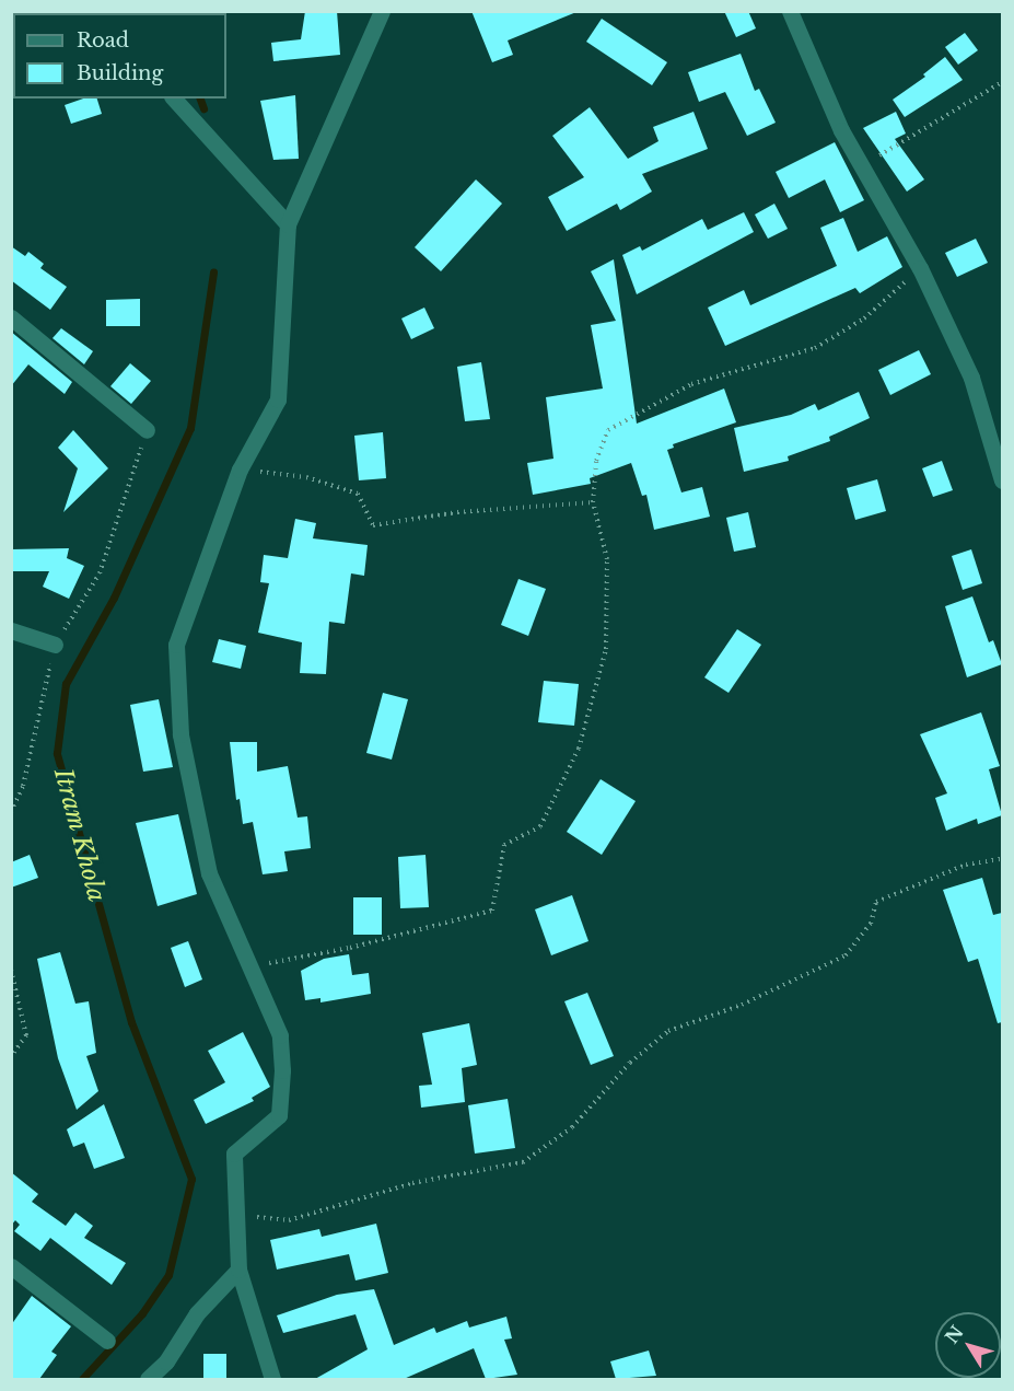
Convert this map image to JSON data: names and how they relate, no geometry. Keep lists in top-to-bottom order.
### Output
{
  "water": ["Itram Khola"],
  "legend": ["Road", "Building"],
  "north": "top left"
}
